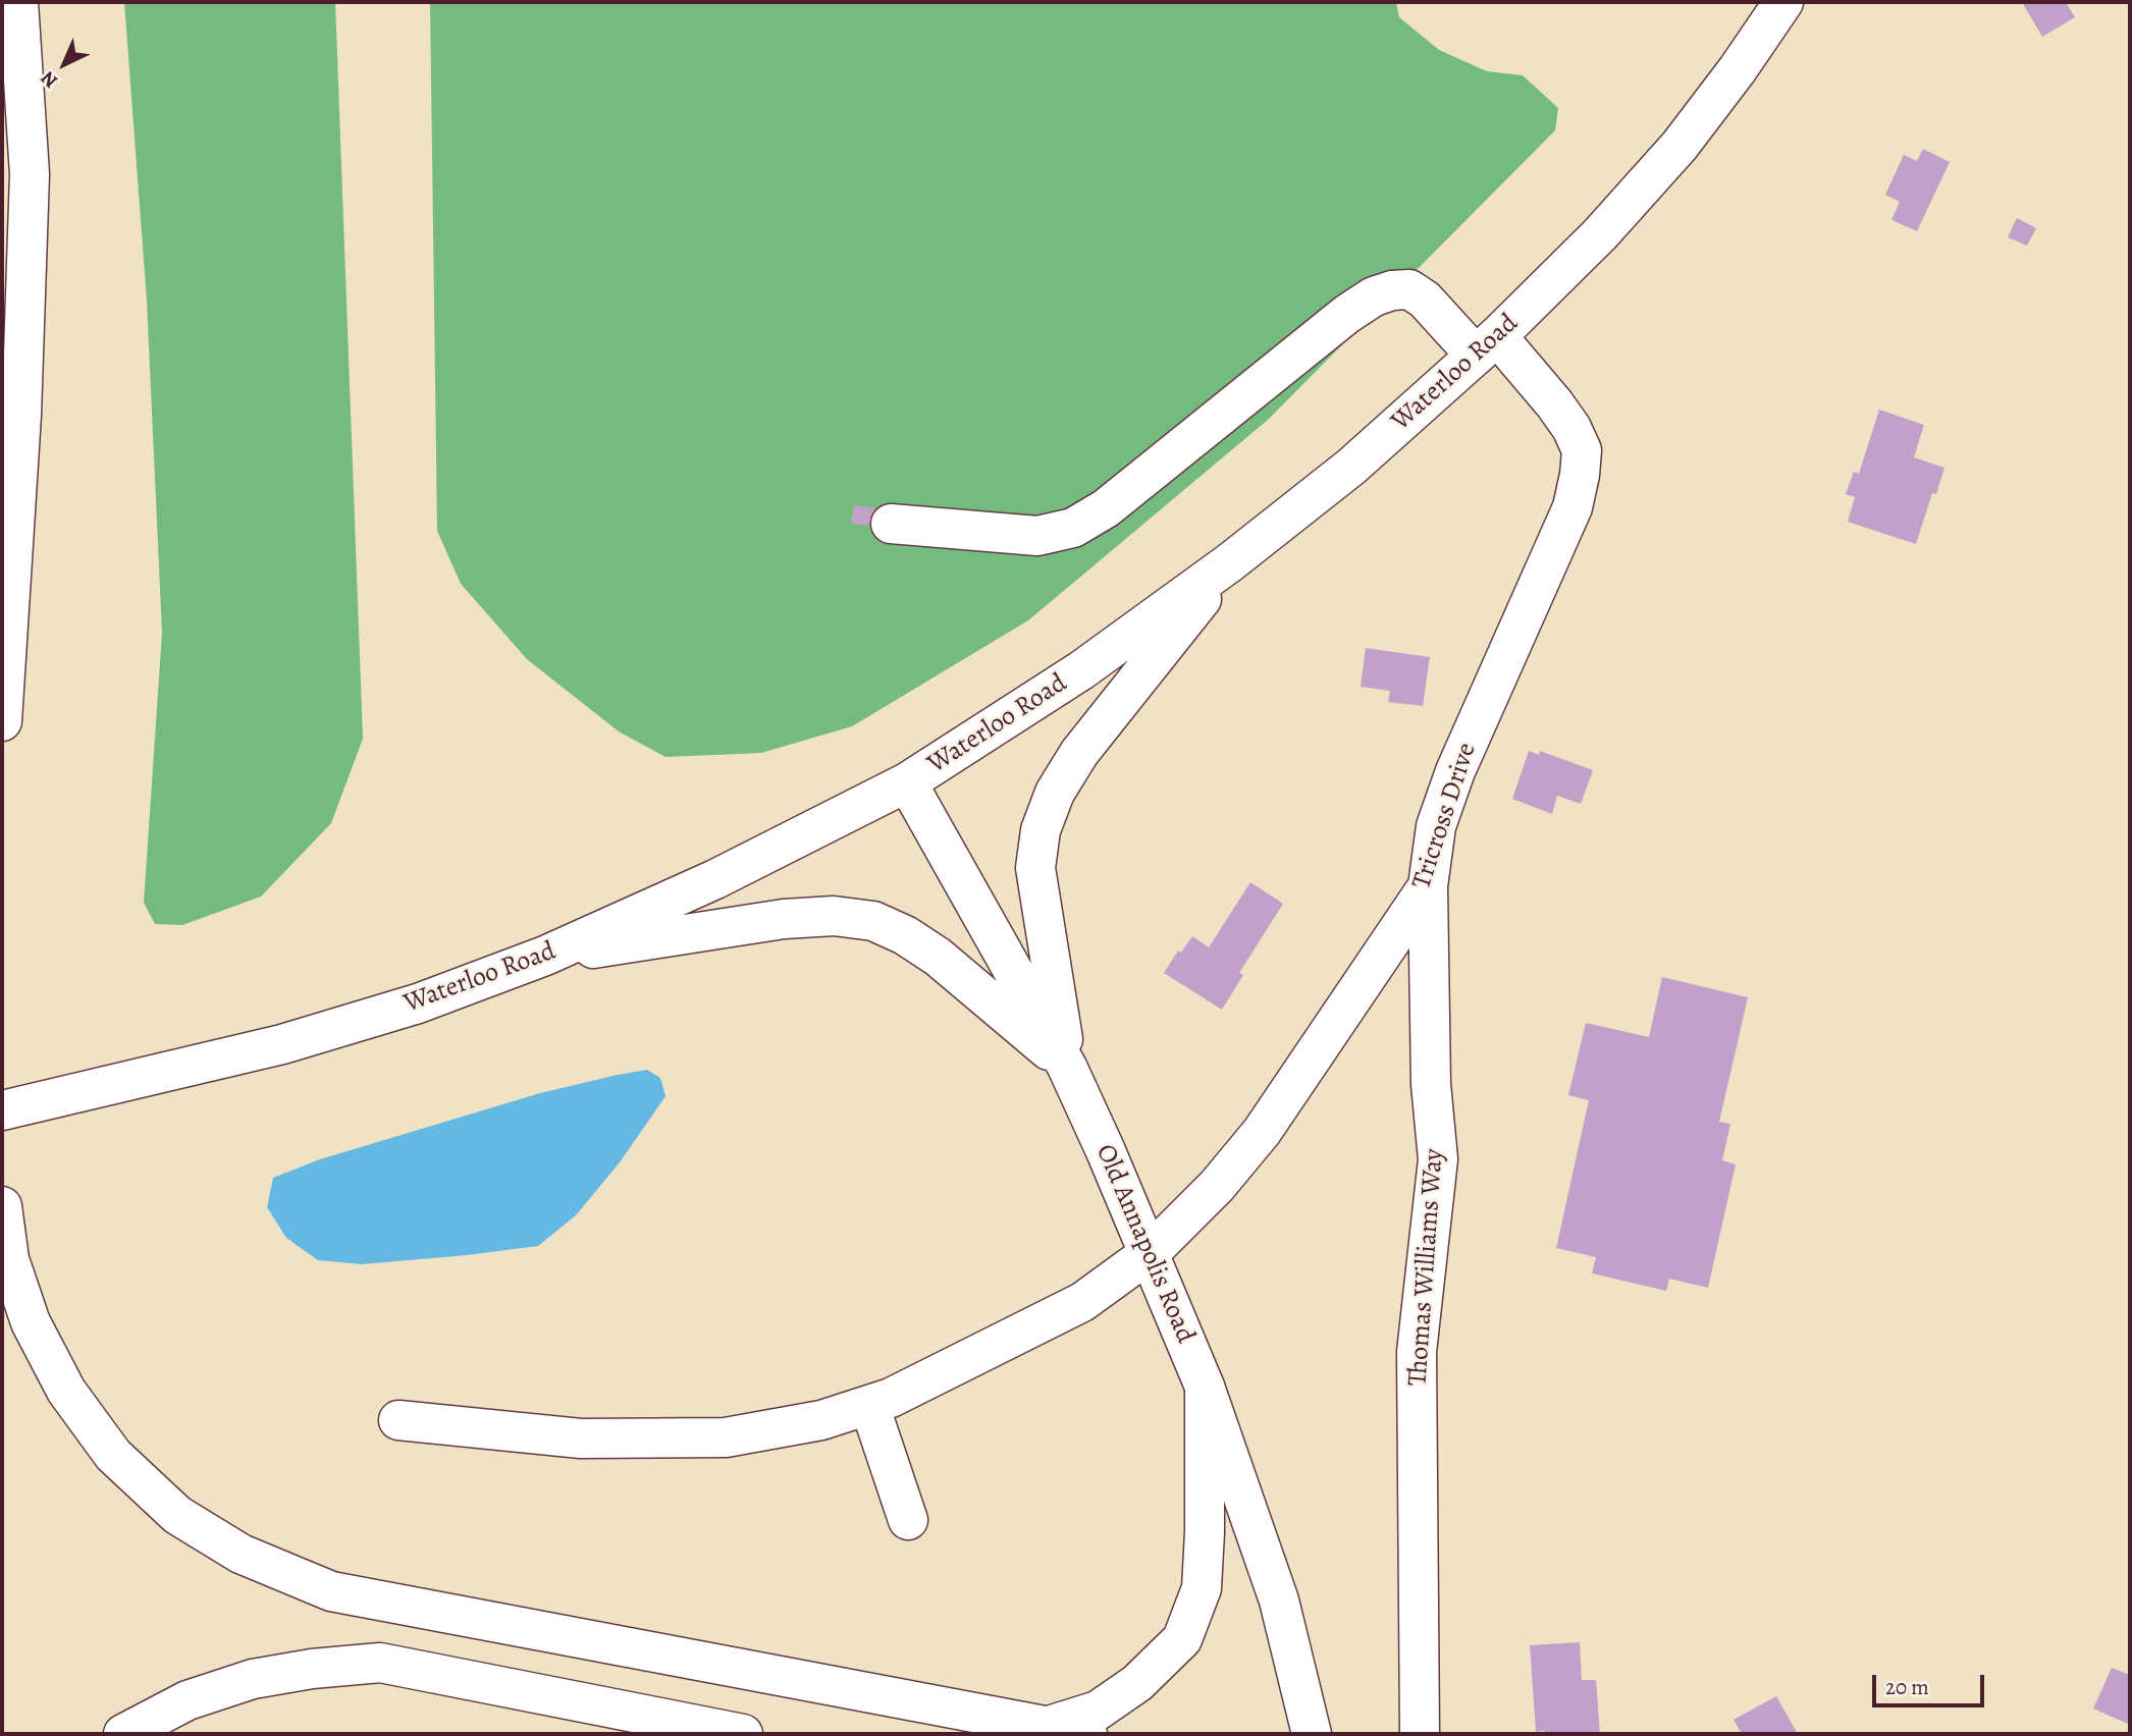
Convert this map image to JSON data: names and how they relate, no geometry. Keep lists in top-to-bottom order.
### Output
{
  "streets": {
    "main road": [
      "Waterloo Road",
      "Tricross Drive",
      "Old Annapolis Road",
      "Thomas Williams Way"
    ]
  },
  "crossings": [
    ["Waterloo Road", "Tricross Drive"],
    ["Waterloo Road", "Old Annapolis Road"],
    ["Tricross Drive", "Old Annapolis Road"],
    ["Tricross Drive", "Thomas Williams Way"]
  ],
  "scale_bar": "20 m",
  "north": "bottom left"
}
